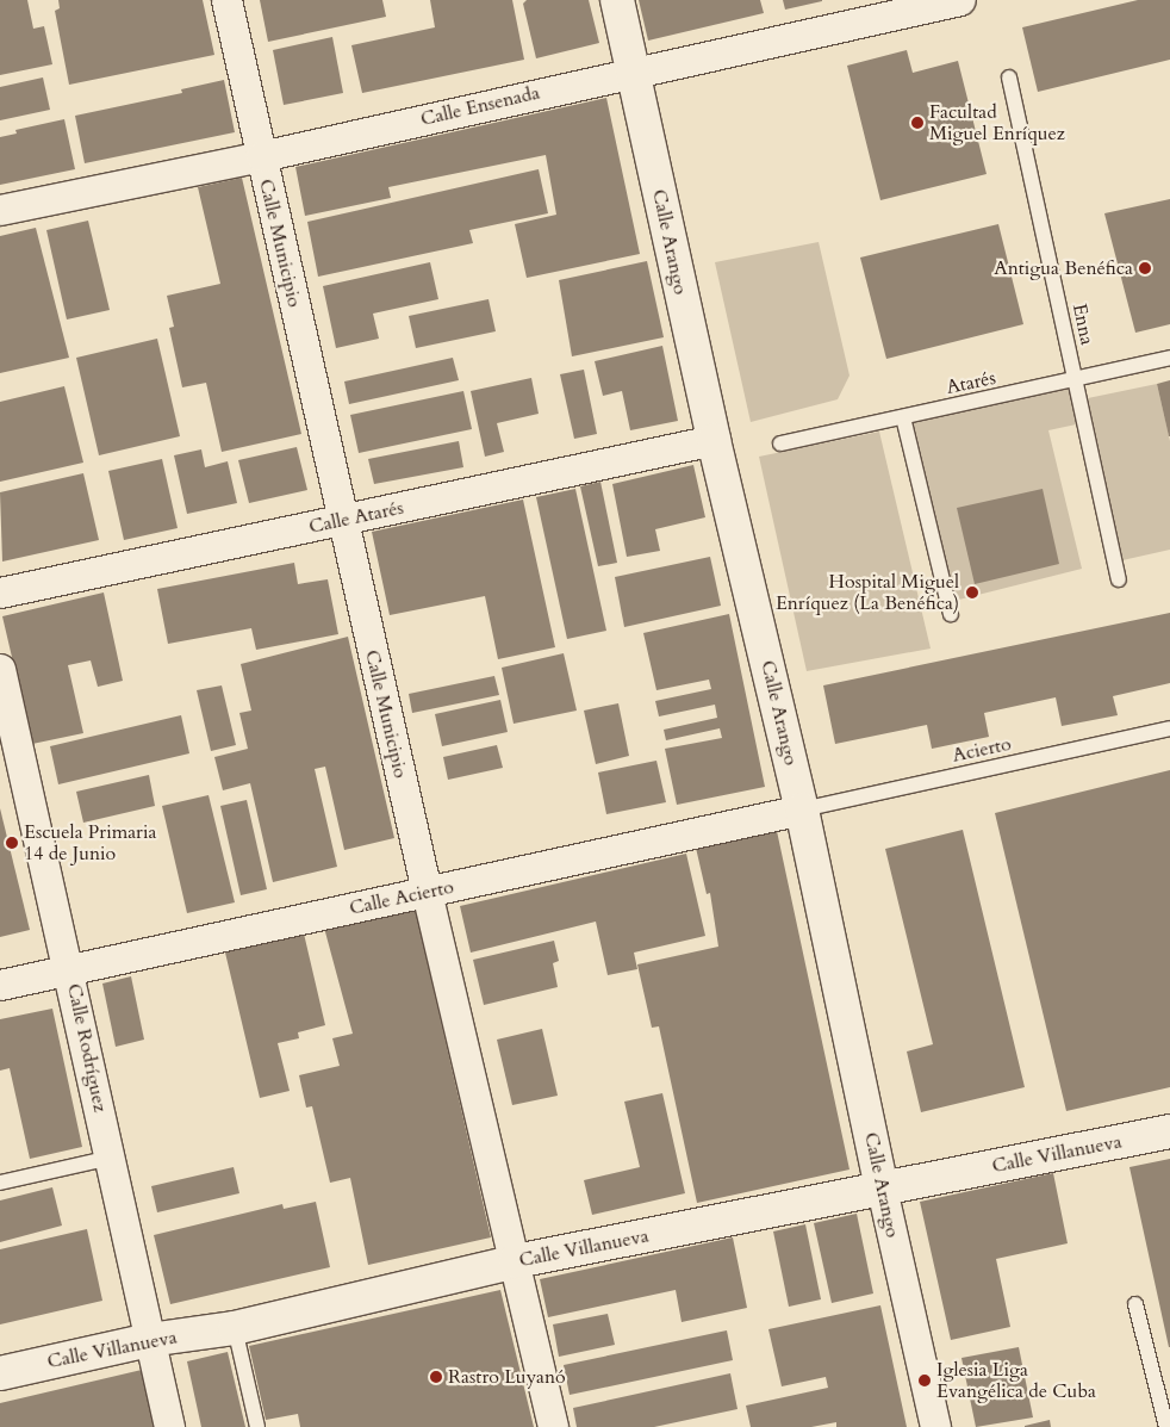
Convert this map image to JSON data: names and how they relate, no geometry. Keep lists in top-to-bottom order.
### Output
{
  "streets": {
    "street": [
      "Calle Ensenada",
      "Calle Arango",
      "Calle Municipio",
      "Calle Atarés",
      "Calle Acierto",
      "Calle Rodríguez",
      "Calle Villanueva"
    ],
    "lane": ["Enna", "Atarés", "Acierto"]
  },
  "crossings": [
    ["Calle Ensenada", "Calle Arango"],
    ["Calle Ensenada", "Calle Municipio"],
    ["Calle Arango", "Calle Atarés"],
    ["Calle Arango", "Acierto"],
    ["Calle Arango", "Calle Acierto"],
    ["Calle Arango", "Calle Villanueva"],
    ["Calle Municipio", "Calle Atarés"],
    ["Calle Municipio", "Calle Acierto"],
    ["Calle Municipio", "Calle Villanueva"],
    ["Enna", "Atarés"],
    ["Acierto", "Calle Acierto"],
    ["Calle Acierto", "Calle Rodríguez"],
    ["Calle Rodríguez", "Calle Villanueva"]
  ],
  "places": [
    "Facultad Miguel Enríquez",
    "Antigua Benéfica",
    "Hospital Miguel Enríquez (La Benéfica)",
    "Escuela Primaria 14 de Junio",
    "Rastro Luyanó",
    "Iglesia Liga Evangélica de Cuba"
  ]
}
